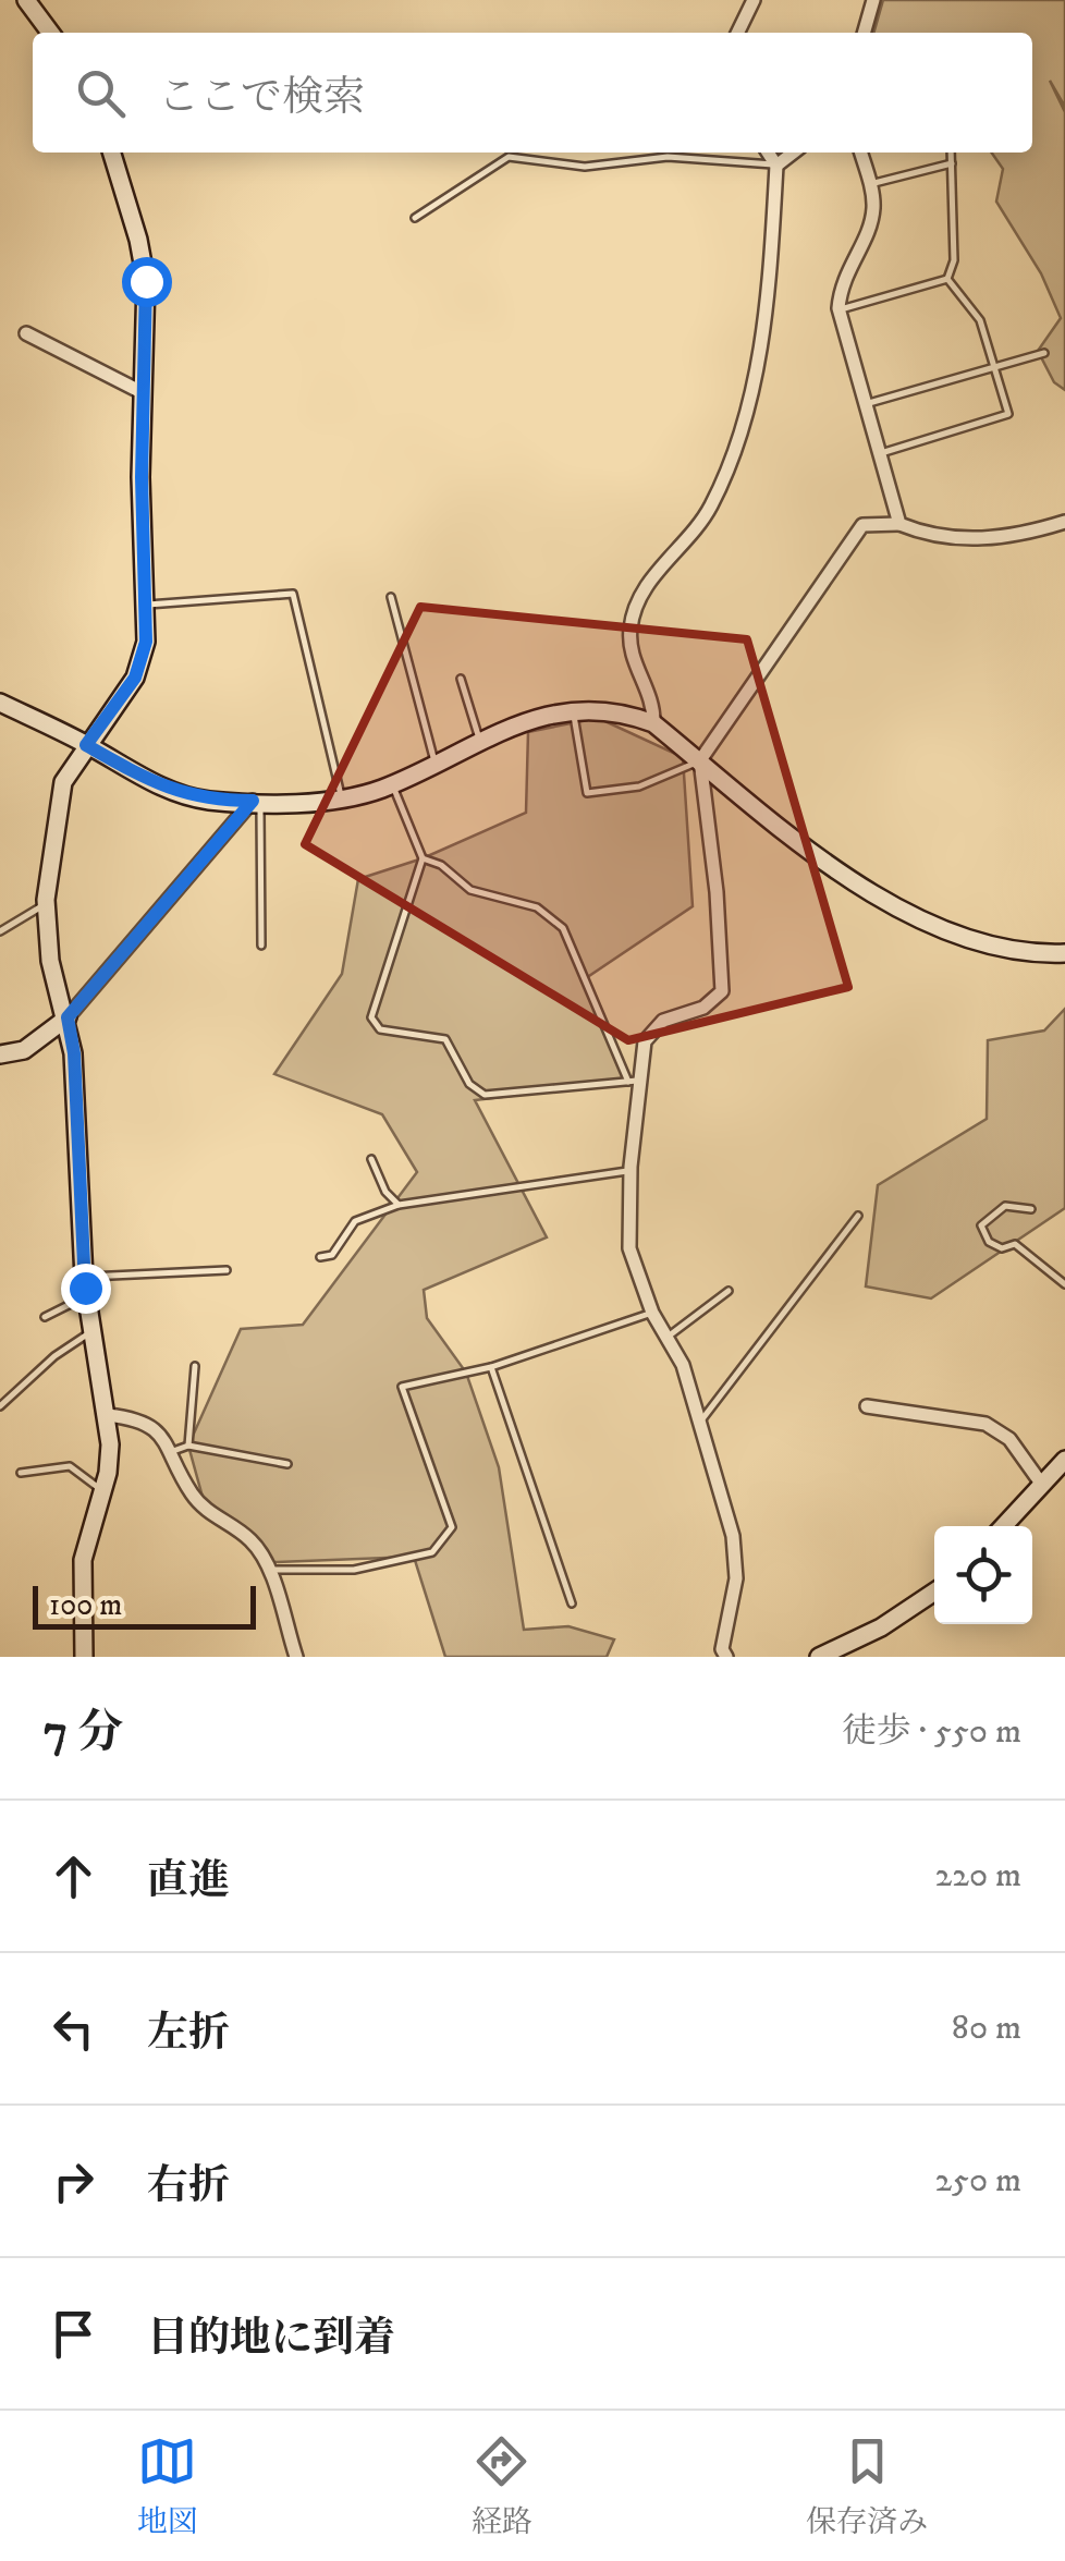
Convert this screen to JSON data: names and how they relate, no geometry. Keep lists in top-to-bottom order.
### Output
{
  "scale_bar": "100 m",
  "page": {
    "search": "ここで検索",
    "scale": "100 m",
    "heading": ["7 分", "徒歩 · 550 m"],
    "list": [
      ["直進", "220 m"],
      ["左折", "80 m"],
      ["右折", "250 m"],
      "目的地に到着"
    ],
    "nav": ["地図", "経路", "保存済み"]
  }
}
